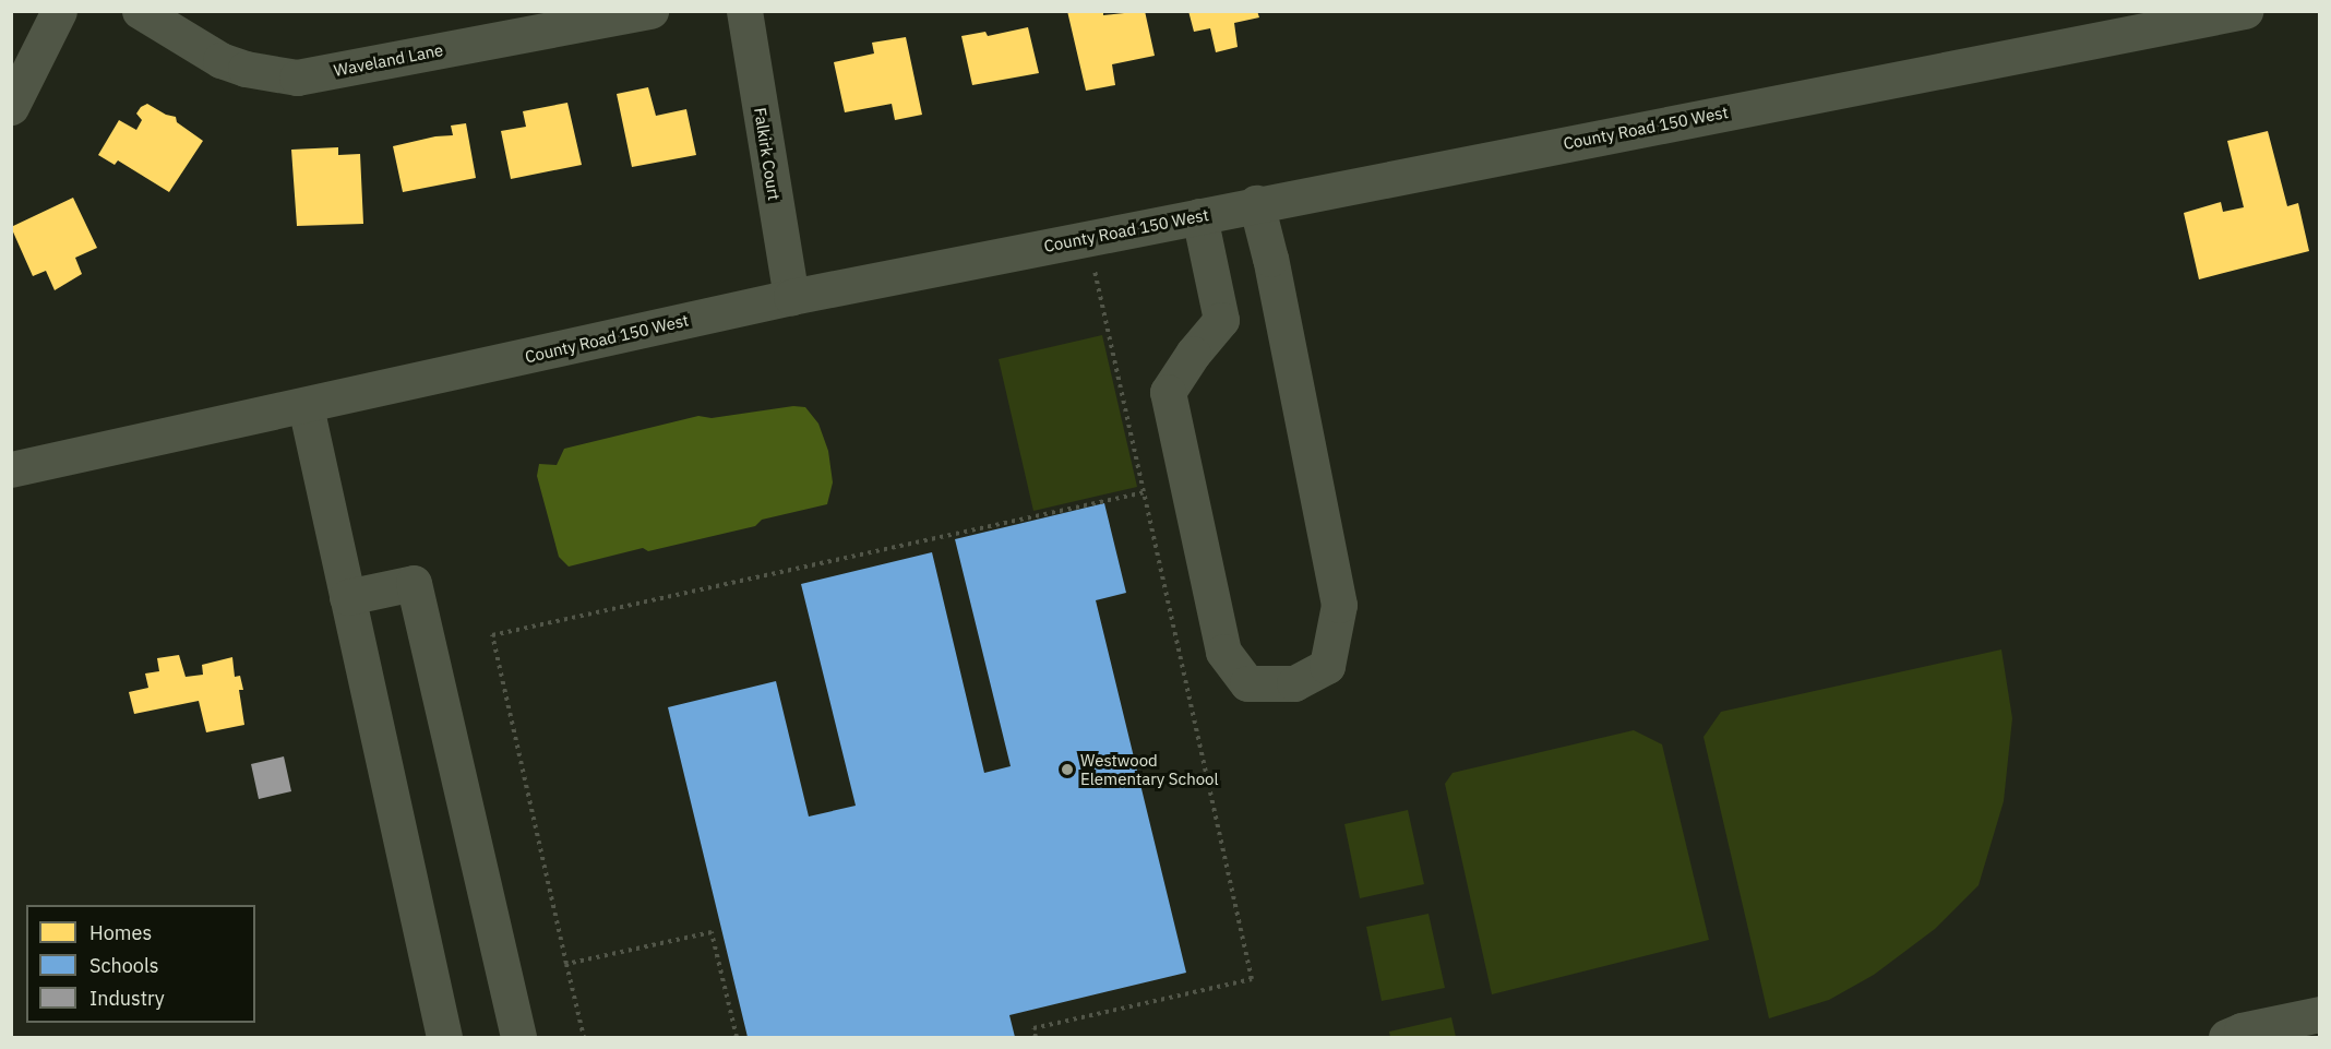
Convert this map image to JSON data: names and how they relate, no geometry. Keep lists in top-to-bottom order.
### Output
{
  "streets": {
    "street": ["Waveland Lane", "County Road 150 West", "Falkirk Court"]
  },
  "crossings": [
    ["County Road 150 West", "Falkirk Court"]
  ],
  "places": ["Westwood Elementary School"],
  "legend": ["Homes", "Schools", "Industry"]
}
